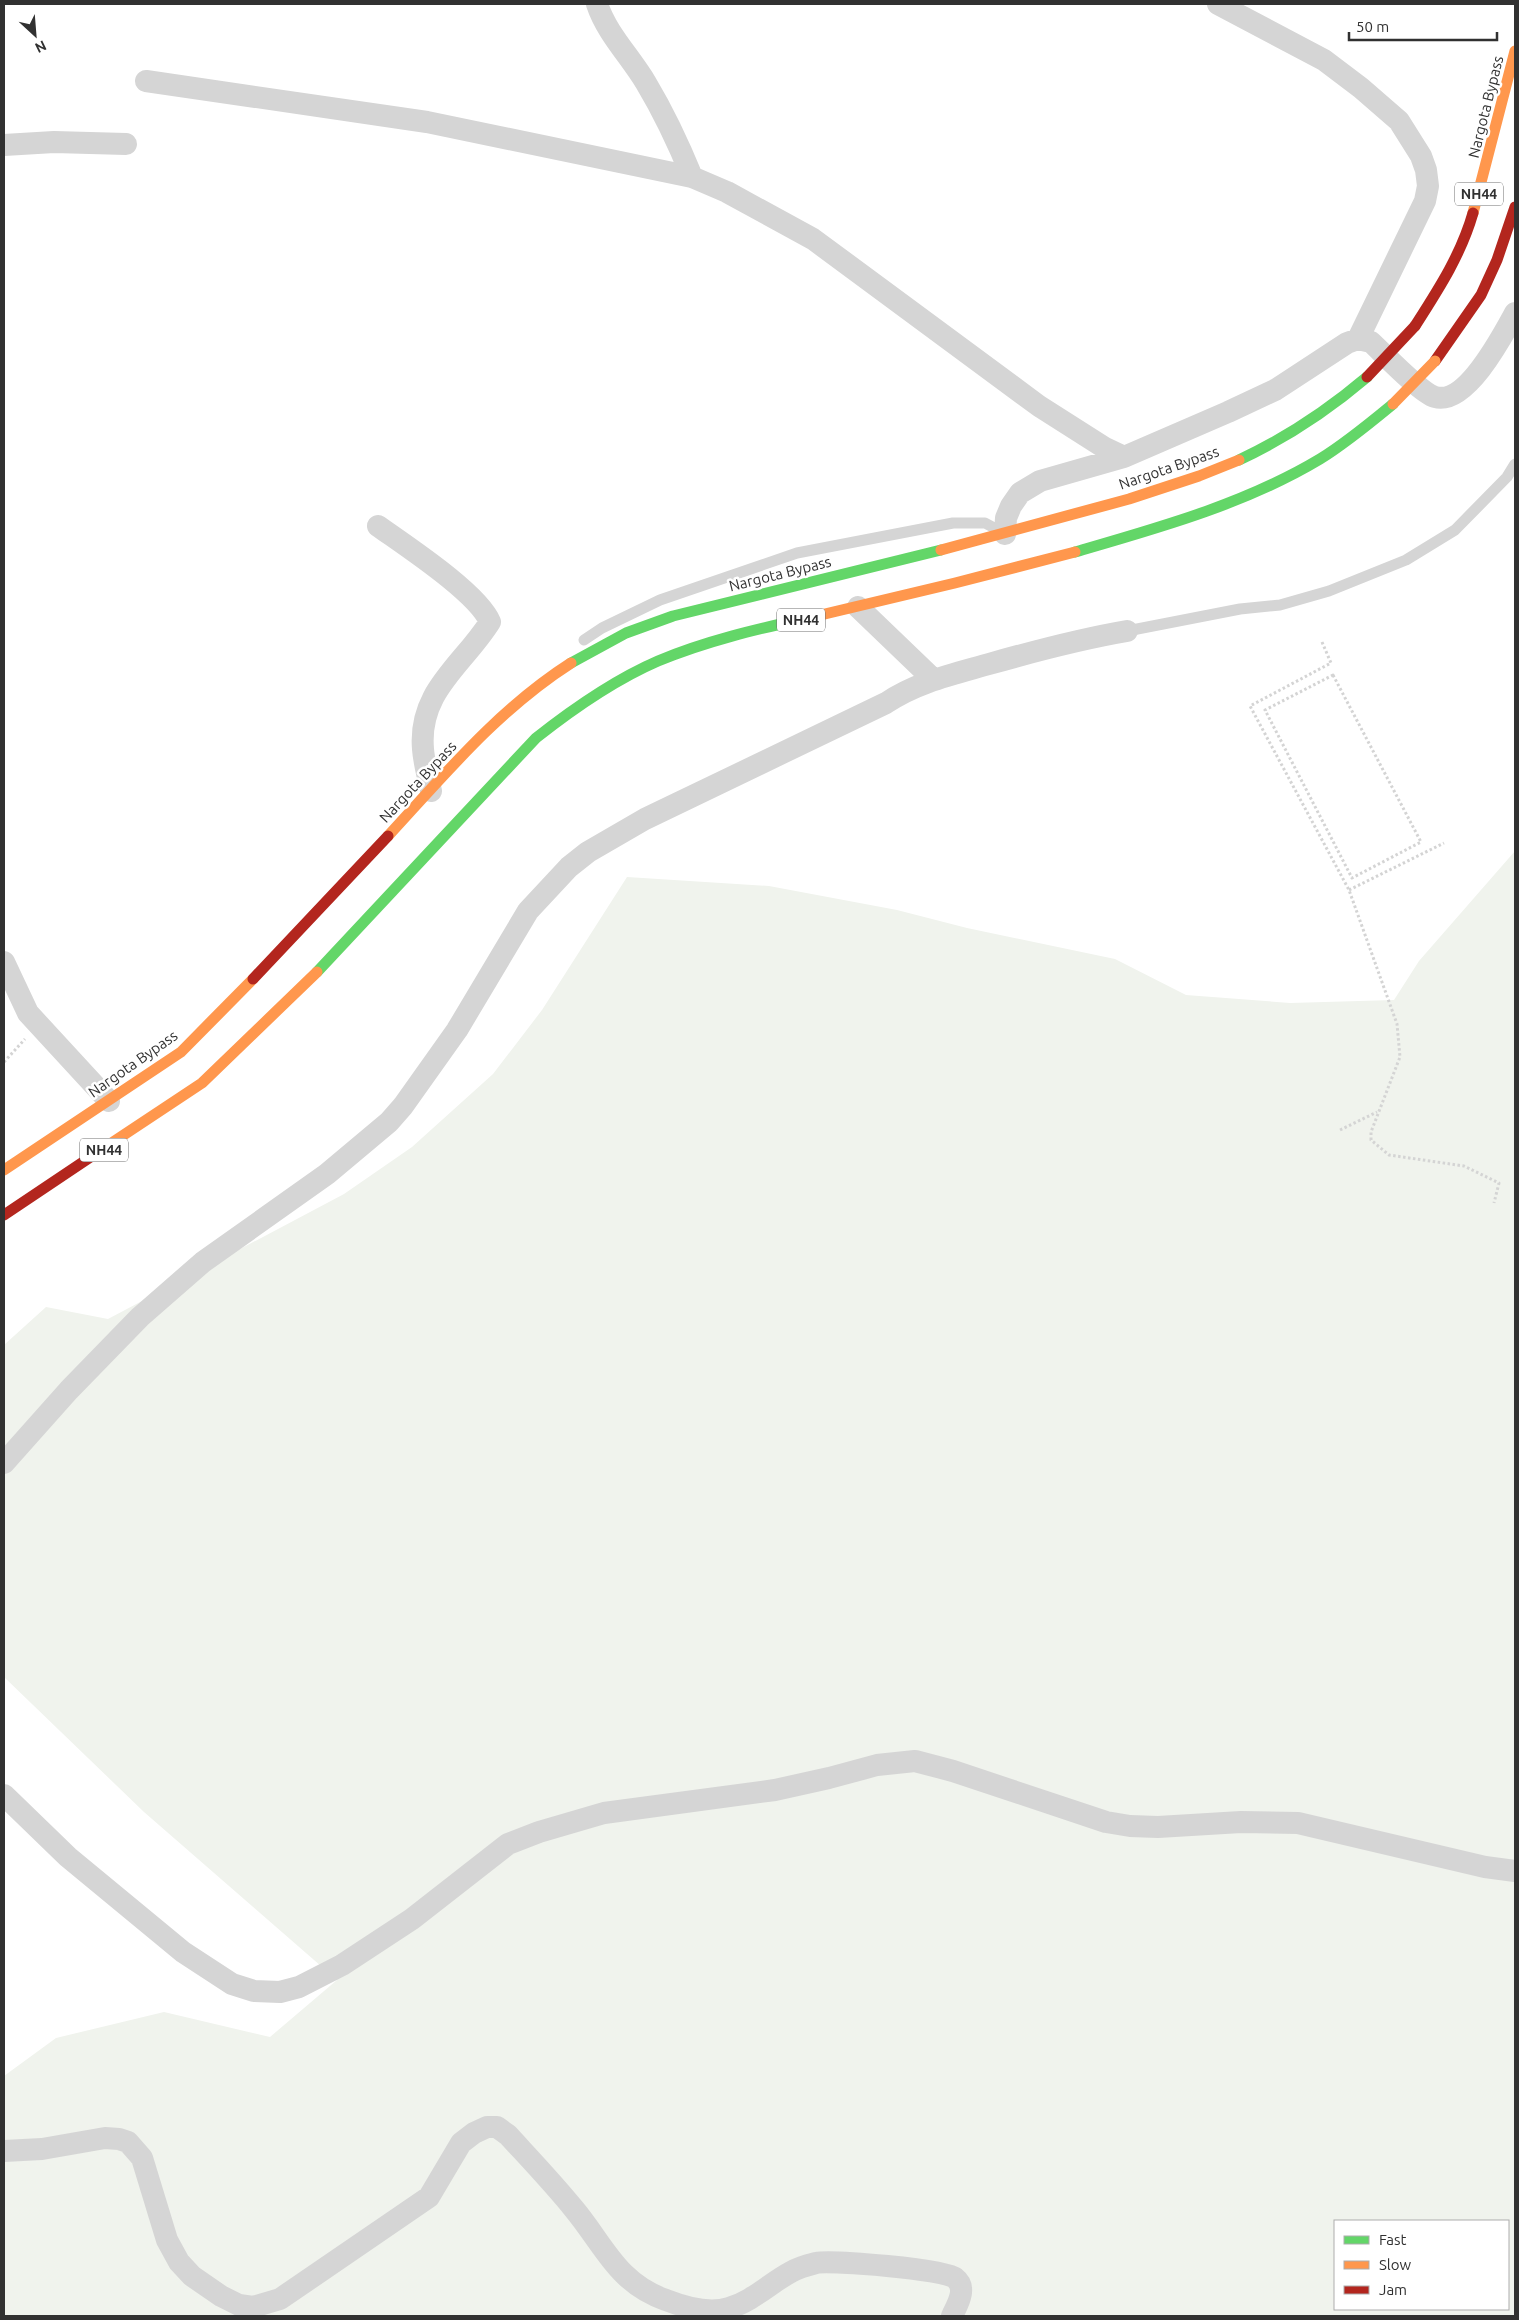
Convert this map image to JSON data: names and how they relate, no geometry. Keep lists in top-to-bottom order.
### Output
{
  "streets": {
    "highway": ["Nargota Bypass", "NH44"]
  },
  "legend": ["Fast", "Slow", "Jam"],
  "scale_bar": "50 m",
  "north": "bottom right"
}
